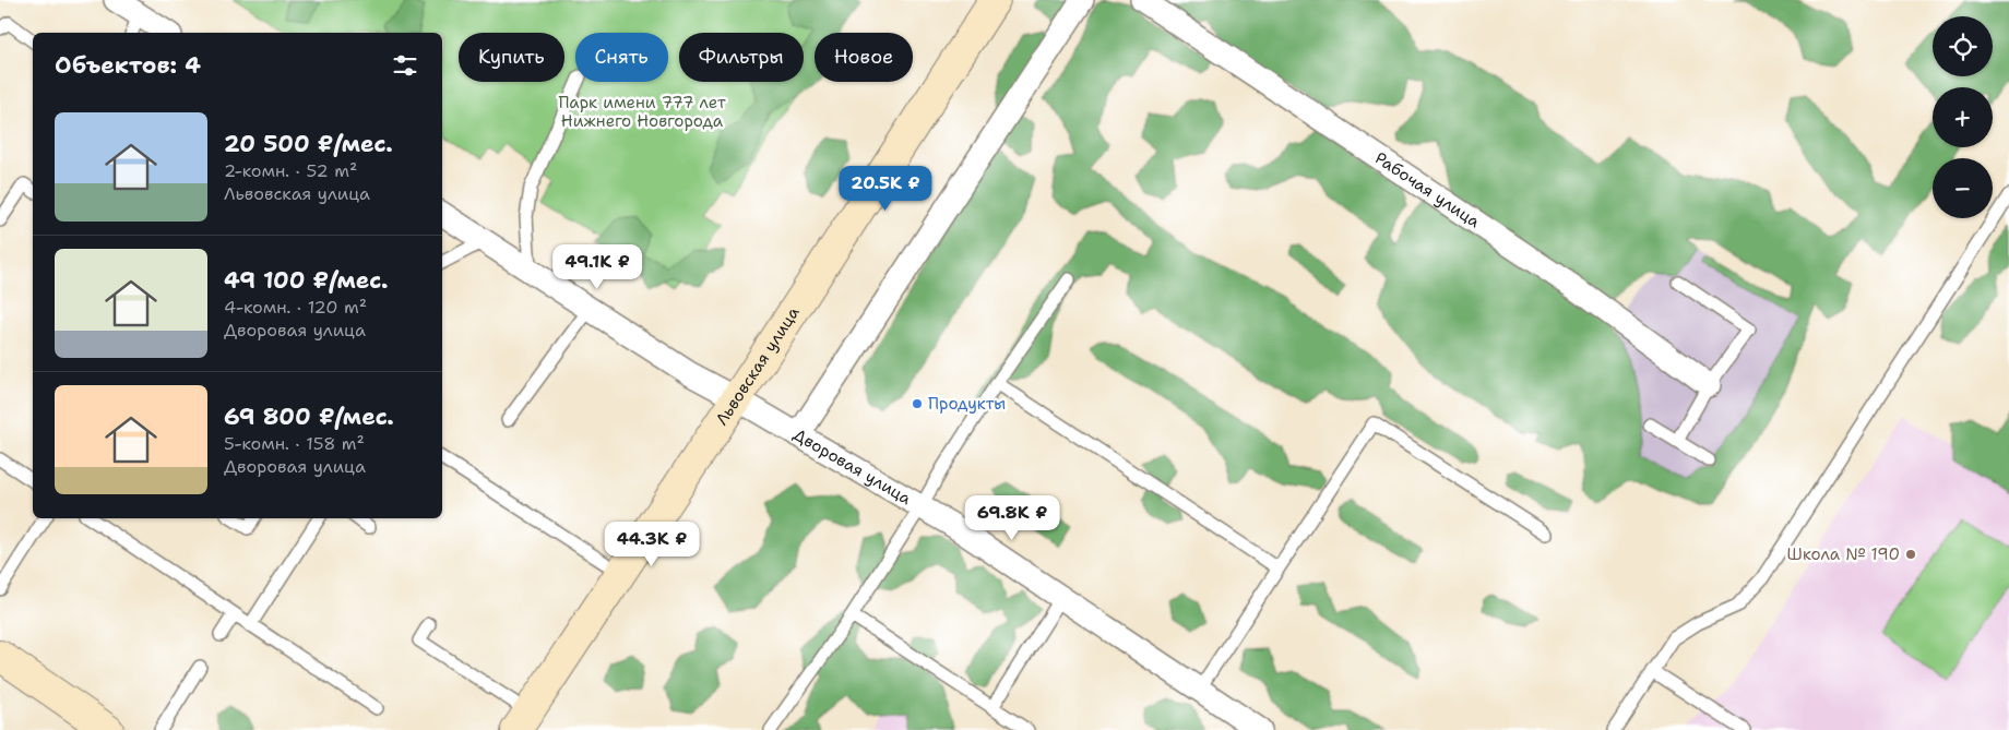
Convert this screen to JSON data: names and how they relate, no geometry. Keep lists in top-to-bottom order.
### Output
{
  "streets": {
    "main road": ["Львовская улица"],
    "street": ["Рабочая улица", "Дворовая улица"]
  },
  "crossings": [
    ["Львовская улица", "Дворовая улица"]
  ],
  "parks": ["Парк имени 777 лет Нижнего Новгорода"],
  "places": ["Продукты", "Школа № 190"],
  "page": {
    "map_buttons": ["+", "−"],
    "chip": [
      "Купить",
      "Снять",
      "Фильтры",
      "Новое"
    ],
    "heading": "Объектов: 4",
    "list": [
      {
        "name": "20 500 ₽/мес.",
        "note": "2-комн. · 52 m² · Львовская улица"
      },
      {
        "name": "49 100 ₽/мес.",
        "note": "4-комн. · 120 m² · Дворовая улица"
      },
      {
        "name": "69 800 ₽/мес.",
        "note": "5-комн. · 158 m² · Дворовая улица"
      }
    ],
    "price": [
      "20.5K ₽",
      "49.1K ₽",
      "69.8K ₽",
      "44.3K ₽"
    ]
  }
}
